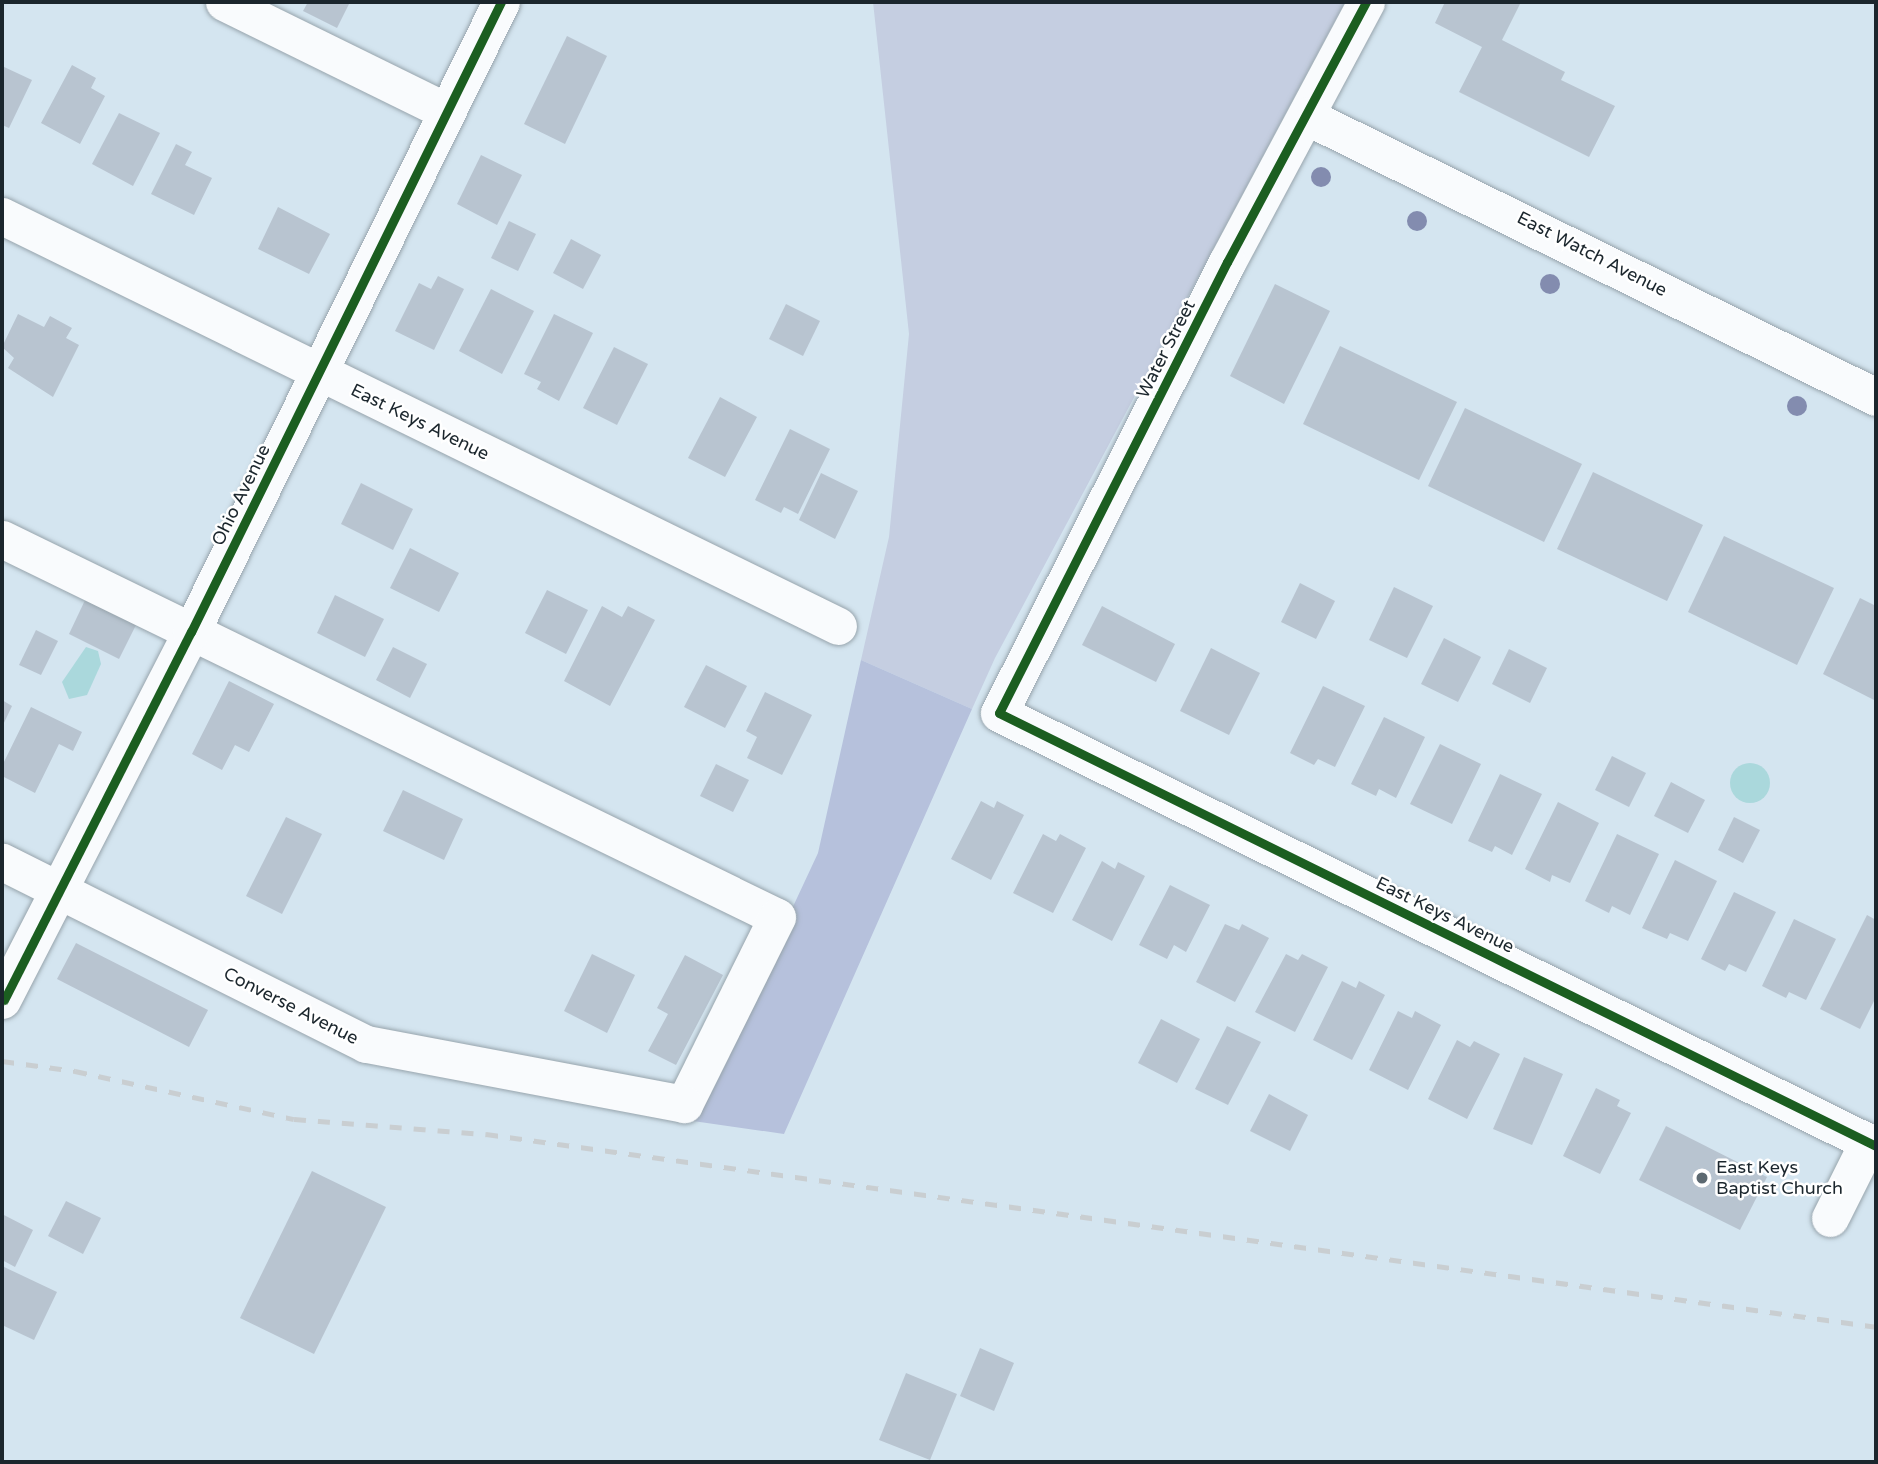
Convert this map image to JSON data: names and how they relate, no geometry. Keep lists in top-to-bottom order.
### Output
{
  "streets": {
    "street": [
      "East Watch Avenue",
      "Water Street",
      "East Keys Avenue",
      "Ohio Avenue",
      "Converse Avenue"
    ]
  },
  "crossings": [
    ["East Watch Avenue", "Water Street"],
    ["Water Street", "East Keys Avenue"],
    ["East Keys Avenue", "Ohio Avenue"],
    ["Ohio Avenue", "Converse Avenue"]
  ],
  "places": ["East Keys Baptist Church"]
}
